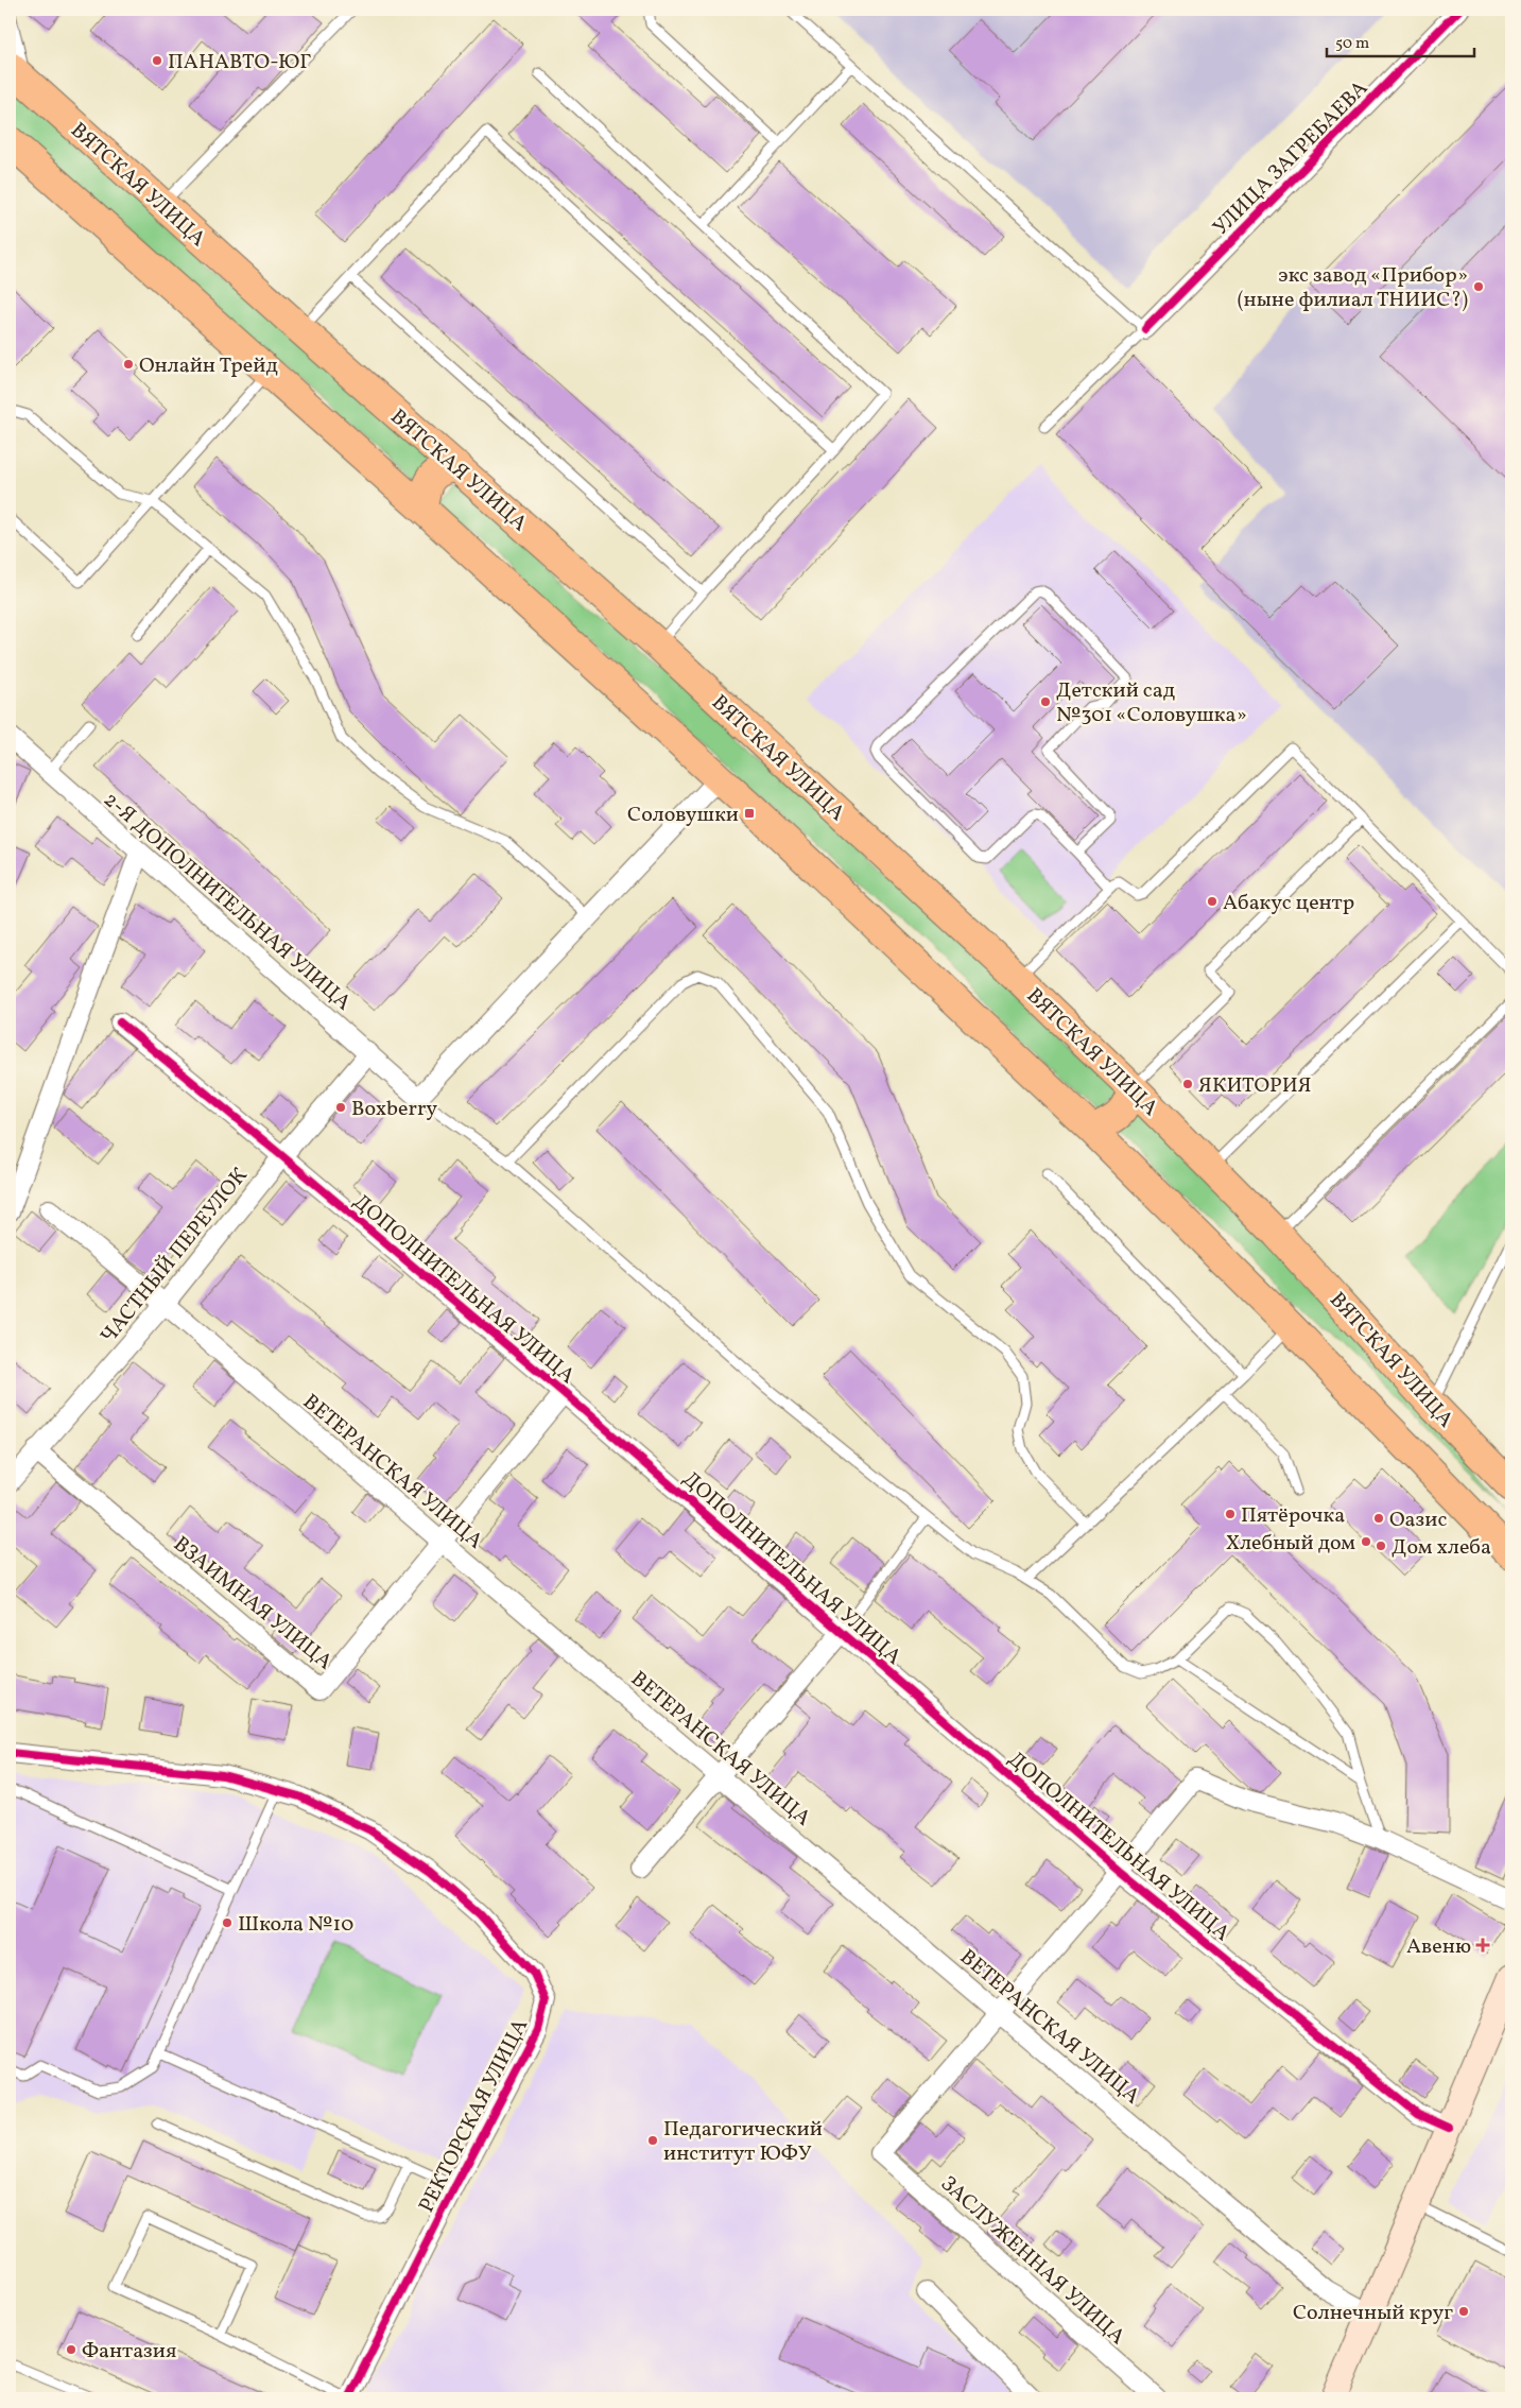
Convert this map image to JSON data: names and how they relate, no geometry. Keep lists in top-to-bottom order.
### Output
{
  "streets": {
    "main road": ["ВЯТСКАЯ УЛИЦА"],
    "street": [
      "УЛИЦА ЗАГРЕБАЕВА",
      "2-Я ДОПОЛНИТЕЛЬНАЯ УЛИЦА",
      "ЧАСТНЫЙ ПЕРЕУЛОК",
      "ДОПОЛНИТЕЛЬНАЯ УЛИЦА",
      "ВЕТЕРАНСКАЯ УЛИЦА",
      "ВЗАИМНАЯ УЛИЦА",
      "РЕКТОРСКАЯ УЛИЦА",
      "ЗАСЛУЖЕННАЯ УЛИЦА"
    ]
  },
  "crossings": [
    ["2-Я ДОПОЛНИТЕЛЬНАЯ УЛИЦА", "ЧАСТНЫЙ ПЕРЕУЛОК"],
    ["ЧАСТНЫЙ ПЕРЕУЛОК", "ДОПОЛНИТЕЛЬНАЯ УЛИЦА"],
    ["ЧАСТНЫЙ ПЕРЕУЛОК", "ВЕТЕРАНСКАЯ УЛИЦА"],
    ["ЧАСТНЫЙ ПЕРЕУЛОК", "ВЗАИМНАЯ УЛИЦА"],
    ["ДОПОЛНИТЕЛЬНАЯ УЛИЦА", "ВЗАИМНАЯ УЛИЦА"],
    ["ВЕТЕРАНСКАЯ УЛИЦА", "ВЗАИМНАЯ УЛИЦА"],
    ["ВЕТЕРАНСКАЯ УЛИЦА", "ЗАСЛУЖЕННАЯ УЛИЦА"]
  ],
  "places": {
    "other": [
      "ПАНАВТО-ЮГ",
      "экс завод «Прибор» (ныне филиал ТНИИС?)",
      "Онлайн Трейд",
      "Детский сад №301 «Соловушка»",
      "Абакус центр",
      "ЯКИТОРИЯ",
      "Boxberry",
      "Пятёрочка",
      "Оазис",
      "Хлебный дом",
      "Дом хлеба",
      "Школа №10",
      "Педагогический институт ЮФУ",
      "Солнечный круг",
      "Фантазия"
    ],
    "transit": ["Соловушки"],
    "health": ["Авеню"]
  },
  "scale_bar": "50 m"
}
